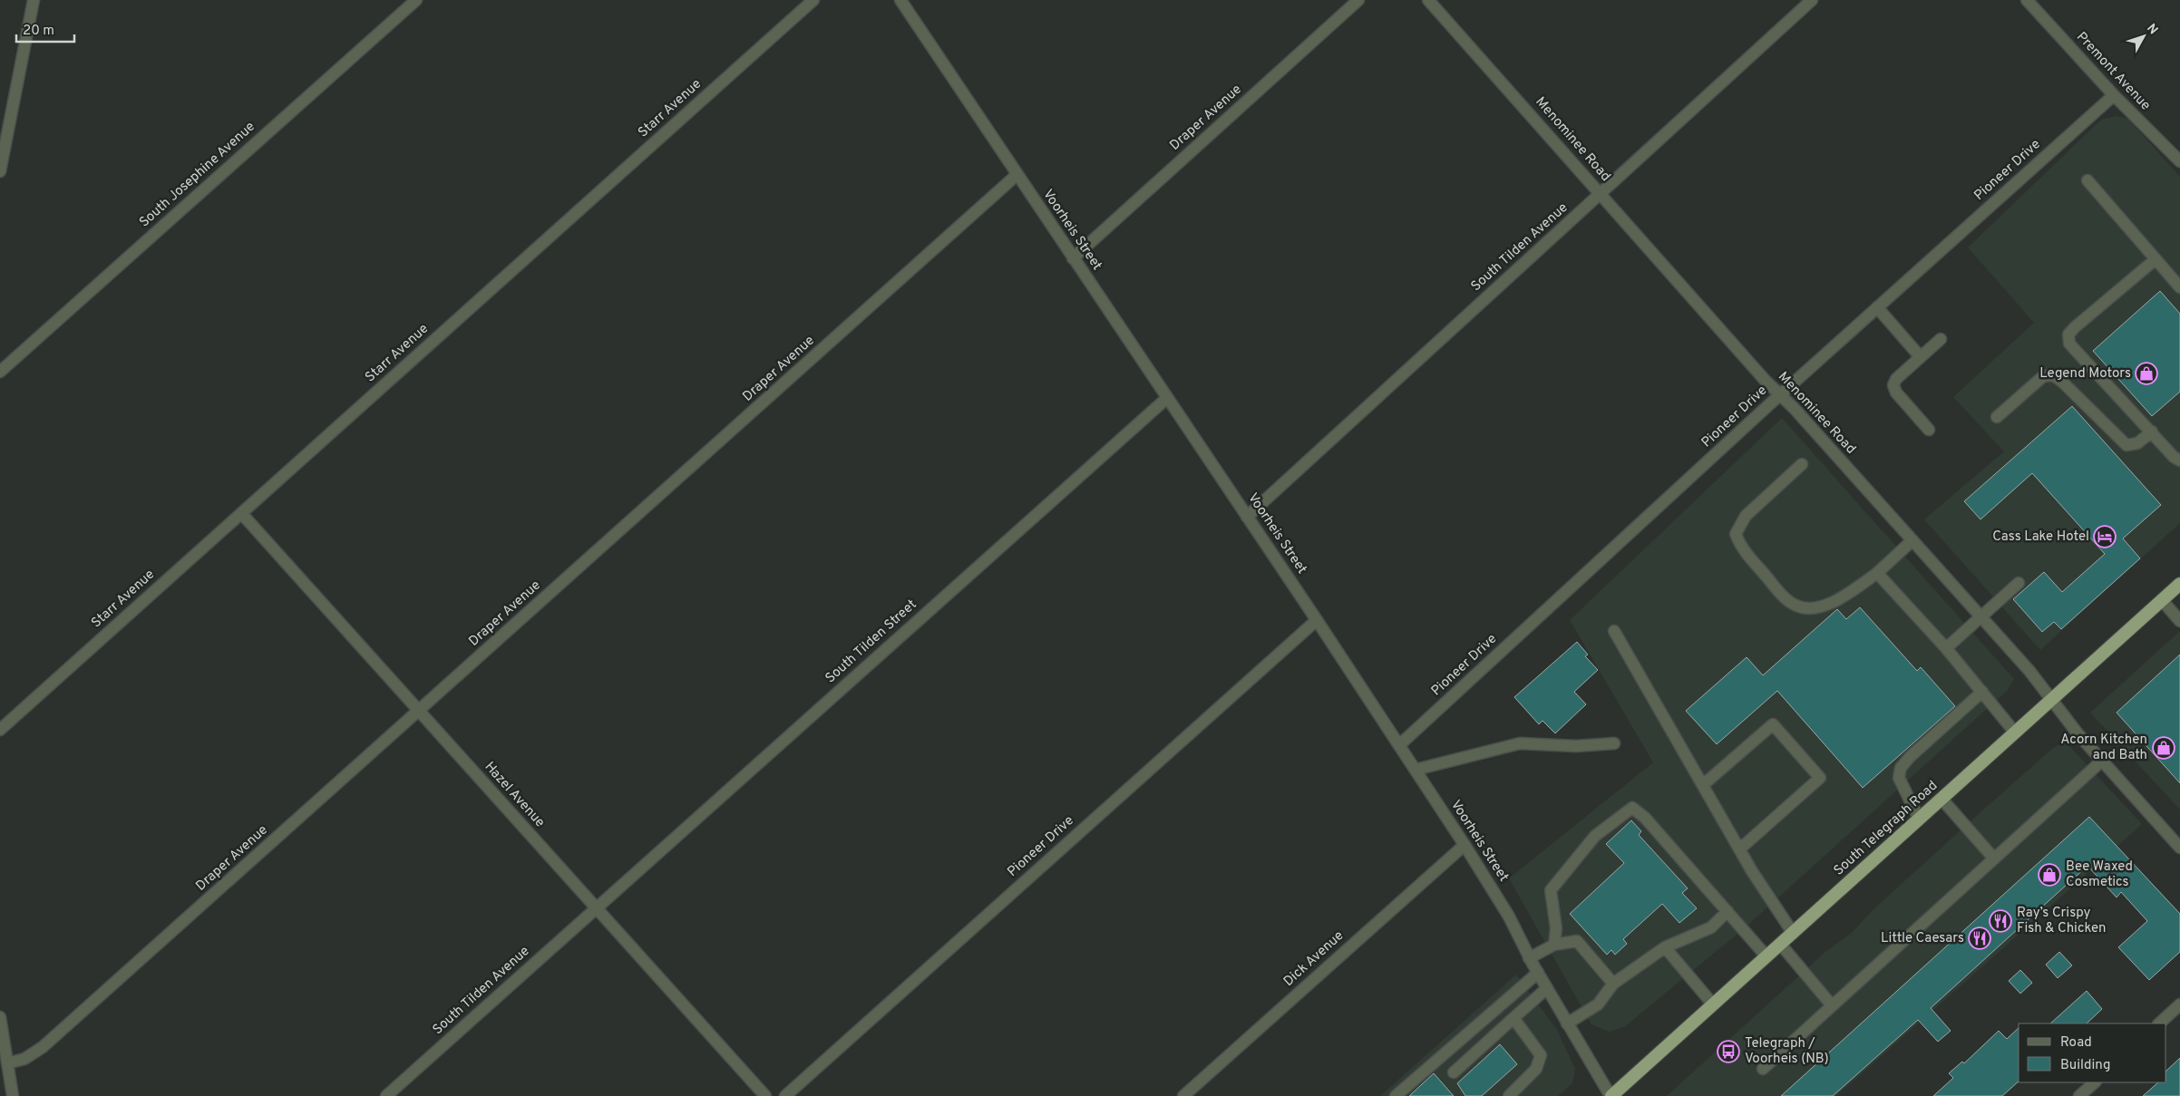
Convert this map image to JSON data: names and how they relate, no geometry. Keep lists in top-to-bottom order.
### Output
{
  "streets": {
    "highway": ["South Telegraph Road"],
    "street": [
      "Premont Avenue",
      "Starr Avenue",
      "Draper Avenue",
      "Menominee Road",
      "Pioneer Drive",
      "South Josephine Avenue",
      "Voorheis Street",
      "South Tilden Avenue",
      "South Tilden Street",
      "Hazel Avenue",
      "Dick Avenue"
    ]
  },
  "crossings": [
    ["Premont Avenue", "Pioneer Drive"],
    ["Starr Avenue", "Hazel Avenue"],
    ["Draper Avenue", "Voorheis Street"],
    ["Draper Avenue", "Hazel Avenue"],
    ["Menominee Road", "Pioneer Drive"],
    ["Menominee Road", "South Tilden Avenue"],
    ["Menominee Road", "South Telegraph Road"],
    ["Pioneer Drive", "Voorheis Street"],
    ["Voorheis Street", "South Tilden Avenue"],
    ["Voorheis Street", "South Tilden Street"],
    ["Voorheis Street", "South Telegraph Road"],
    ["Voorheis Street", "Dick Avenue"],
    ["South Tilden Avenue", "South Tilden Street"],
    ["South Tilden Avenue", "Hazel Avenue"],
    ["South Tilden Street", "Hazel Avenue"]
  ],
  "places": {
    "shop": ["Legend Motors", "Acorn Kitchen and Bath", "Bee Waxed Cosmetics"],
    "hotel": ["Cass Lake Hotel"],
    "restaurant": ["Ray’s Crispy Fish & Chicken", "Little Caesars"],
    "bus stop": ["Telegraph / Voorheis (NB)"]
  },
  "legend": ["Road", "Building"],
  "scale_bar": "20 m",
  "north": "top right"
}
